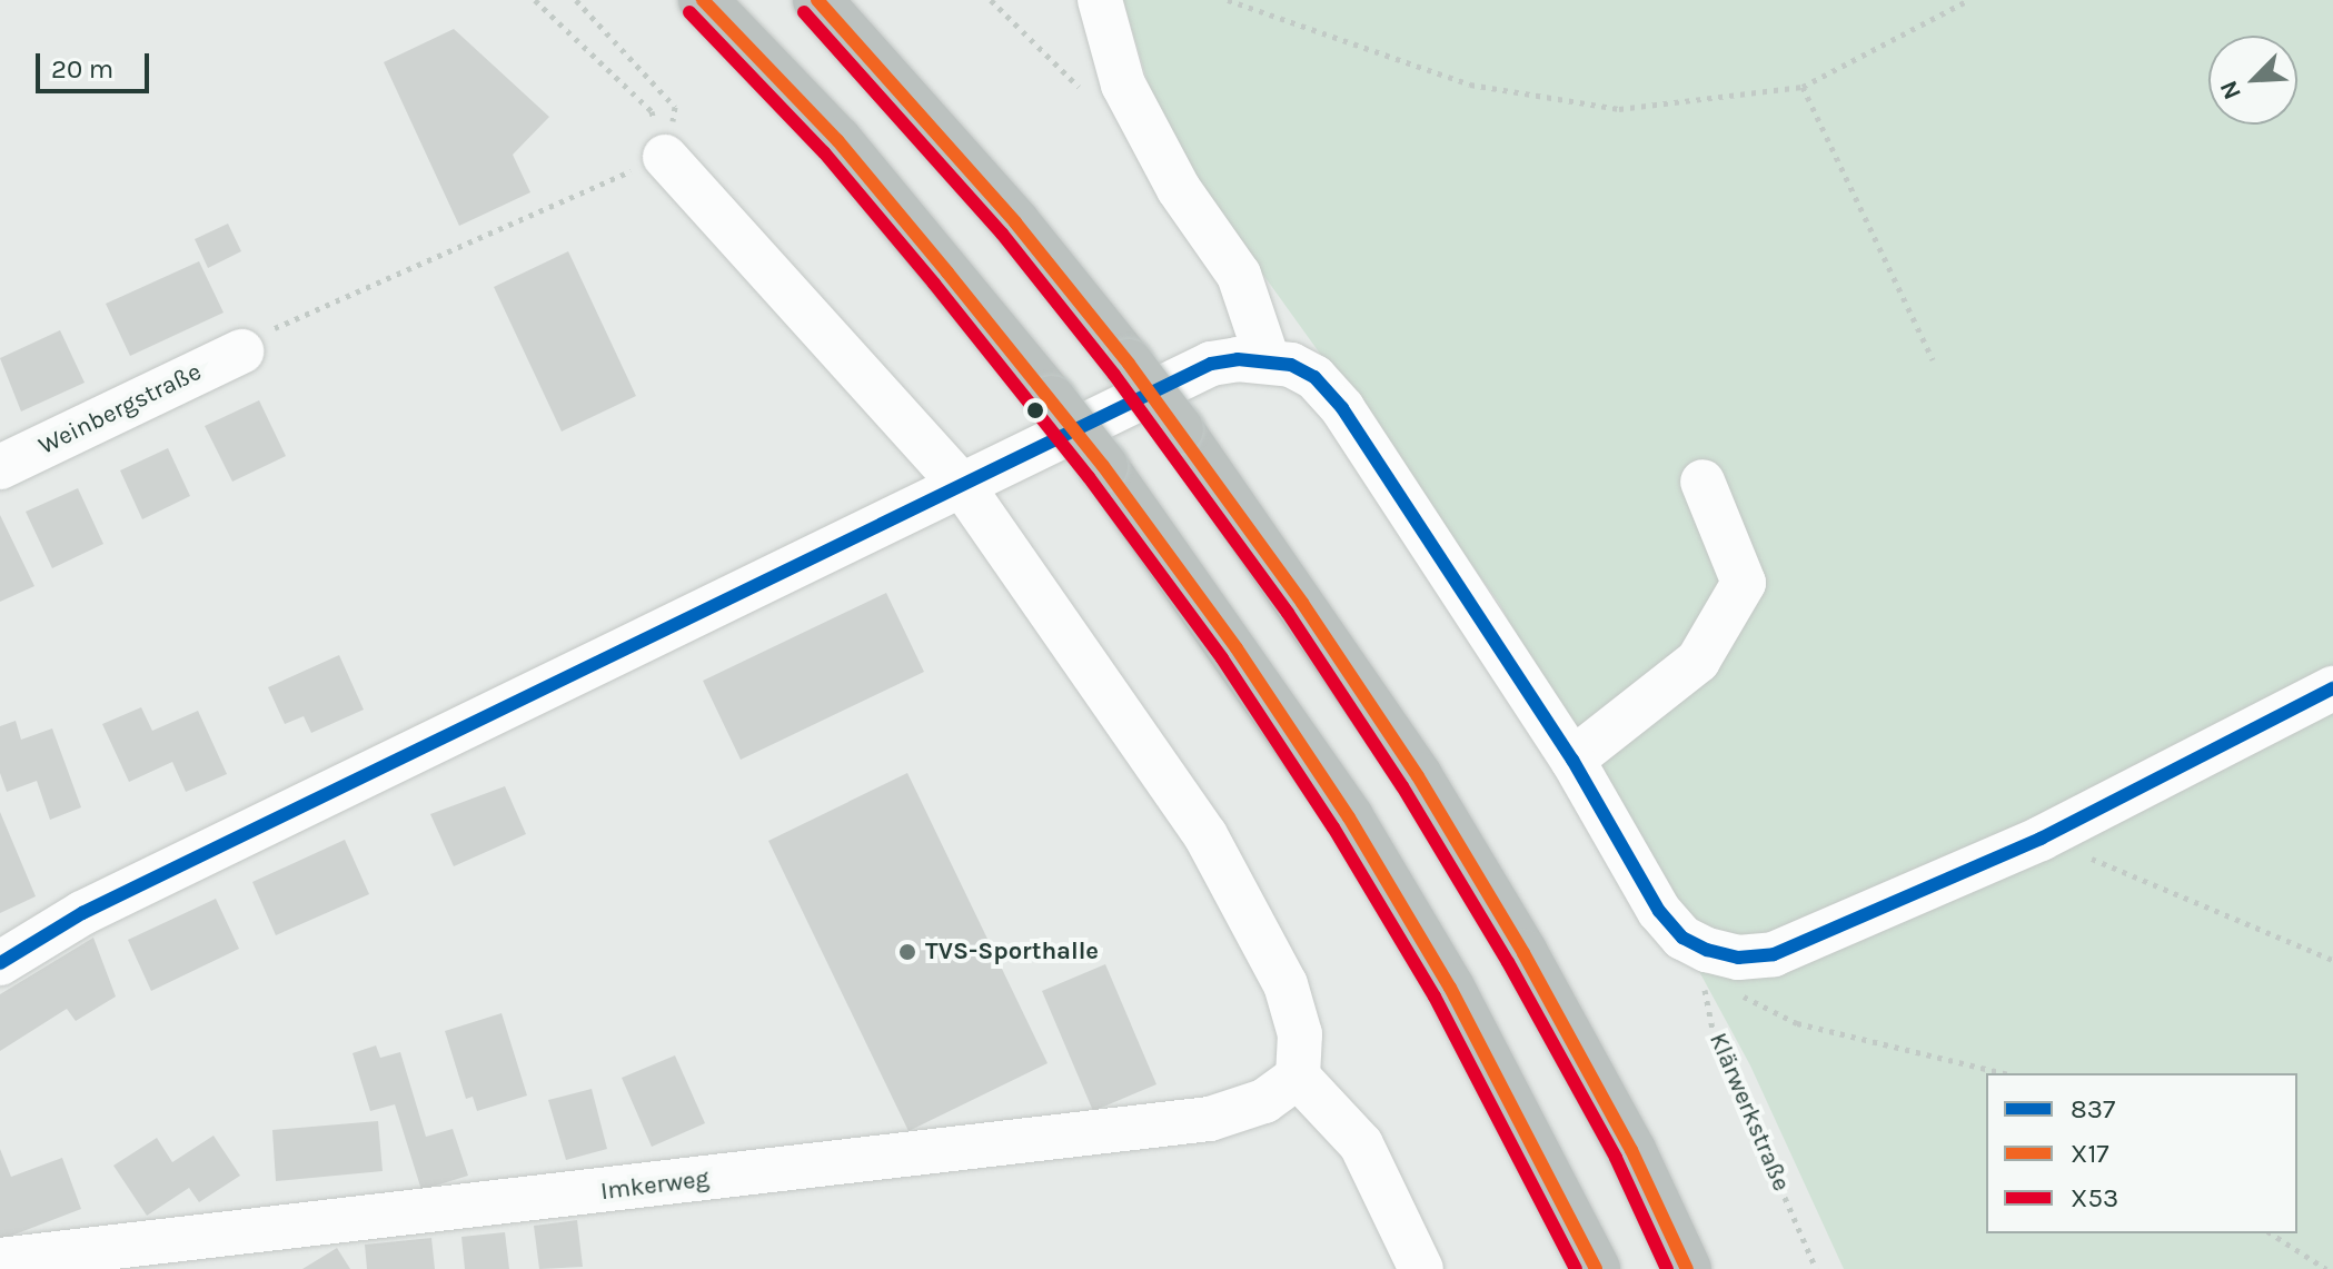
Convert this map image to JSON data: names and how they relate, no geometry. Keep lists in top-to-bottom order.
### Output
{
  "streets": {
    "street": ["Weinbergstraße", "Imkerweg"],
    "path": ["Klärwerkstraße"]
  },
  "places": ["TVS-Sporthalle"],
  "lines": ["transit line X17", "transit line X53", "transit line 837"],
  "legend": ["837", "X17", "X53"],
  "scale_bar": "20 m",
  "north": "bottom left"
}
